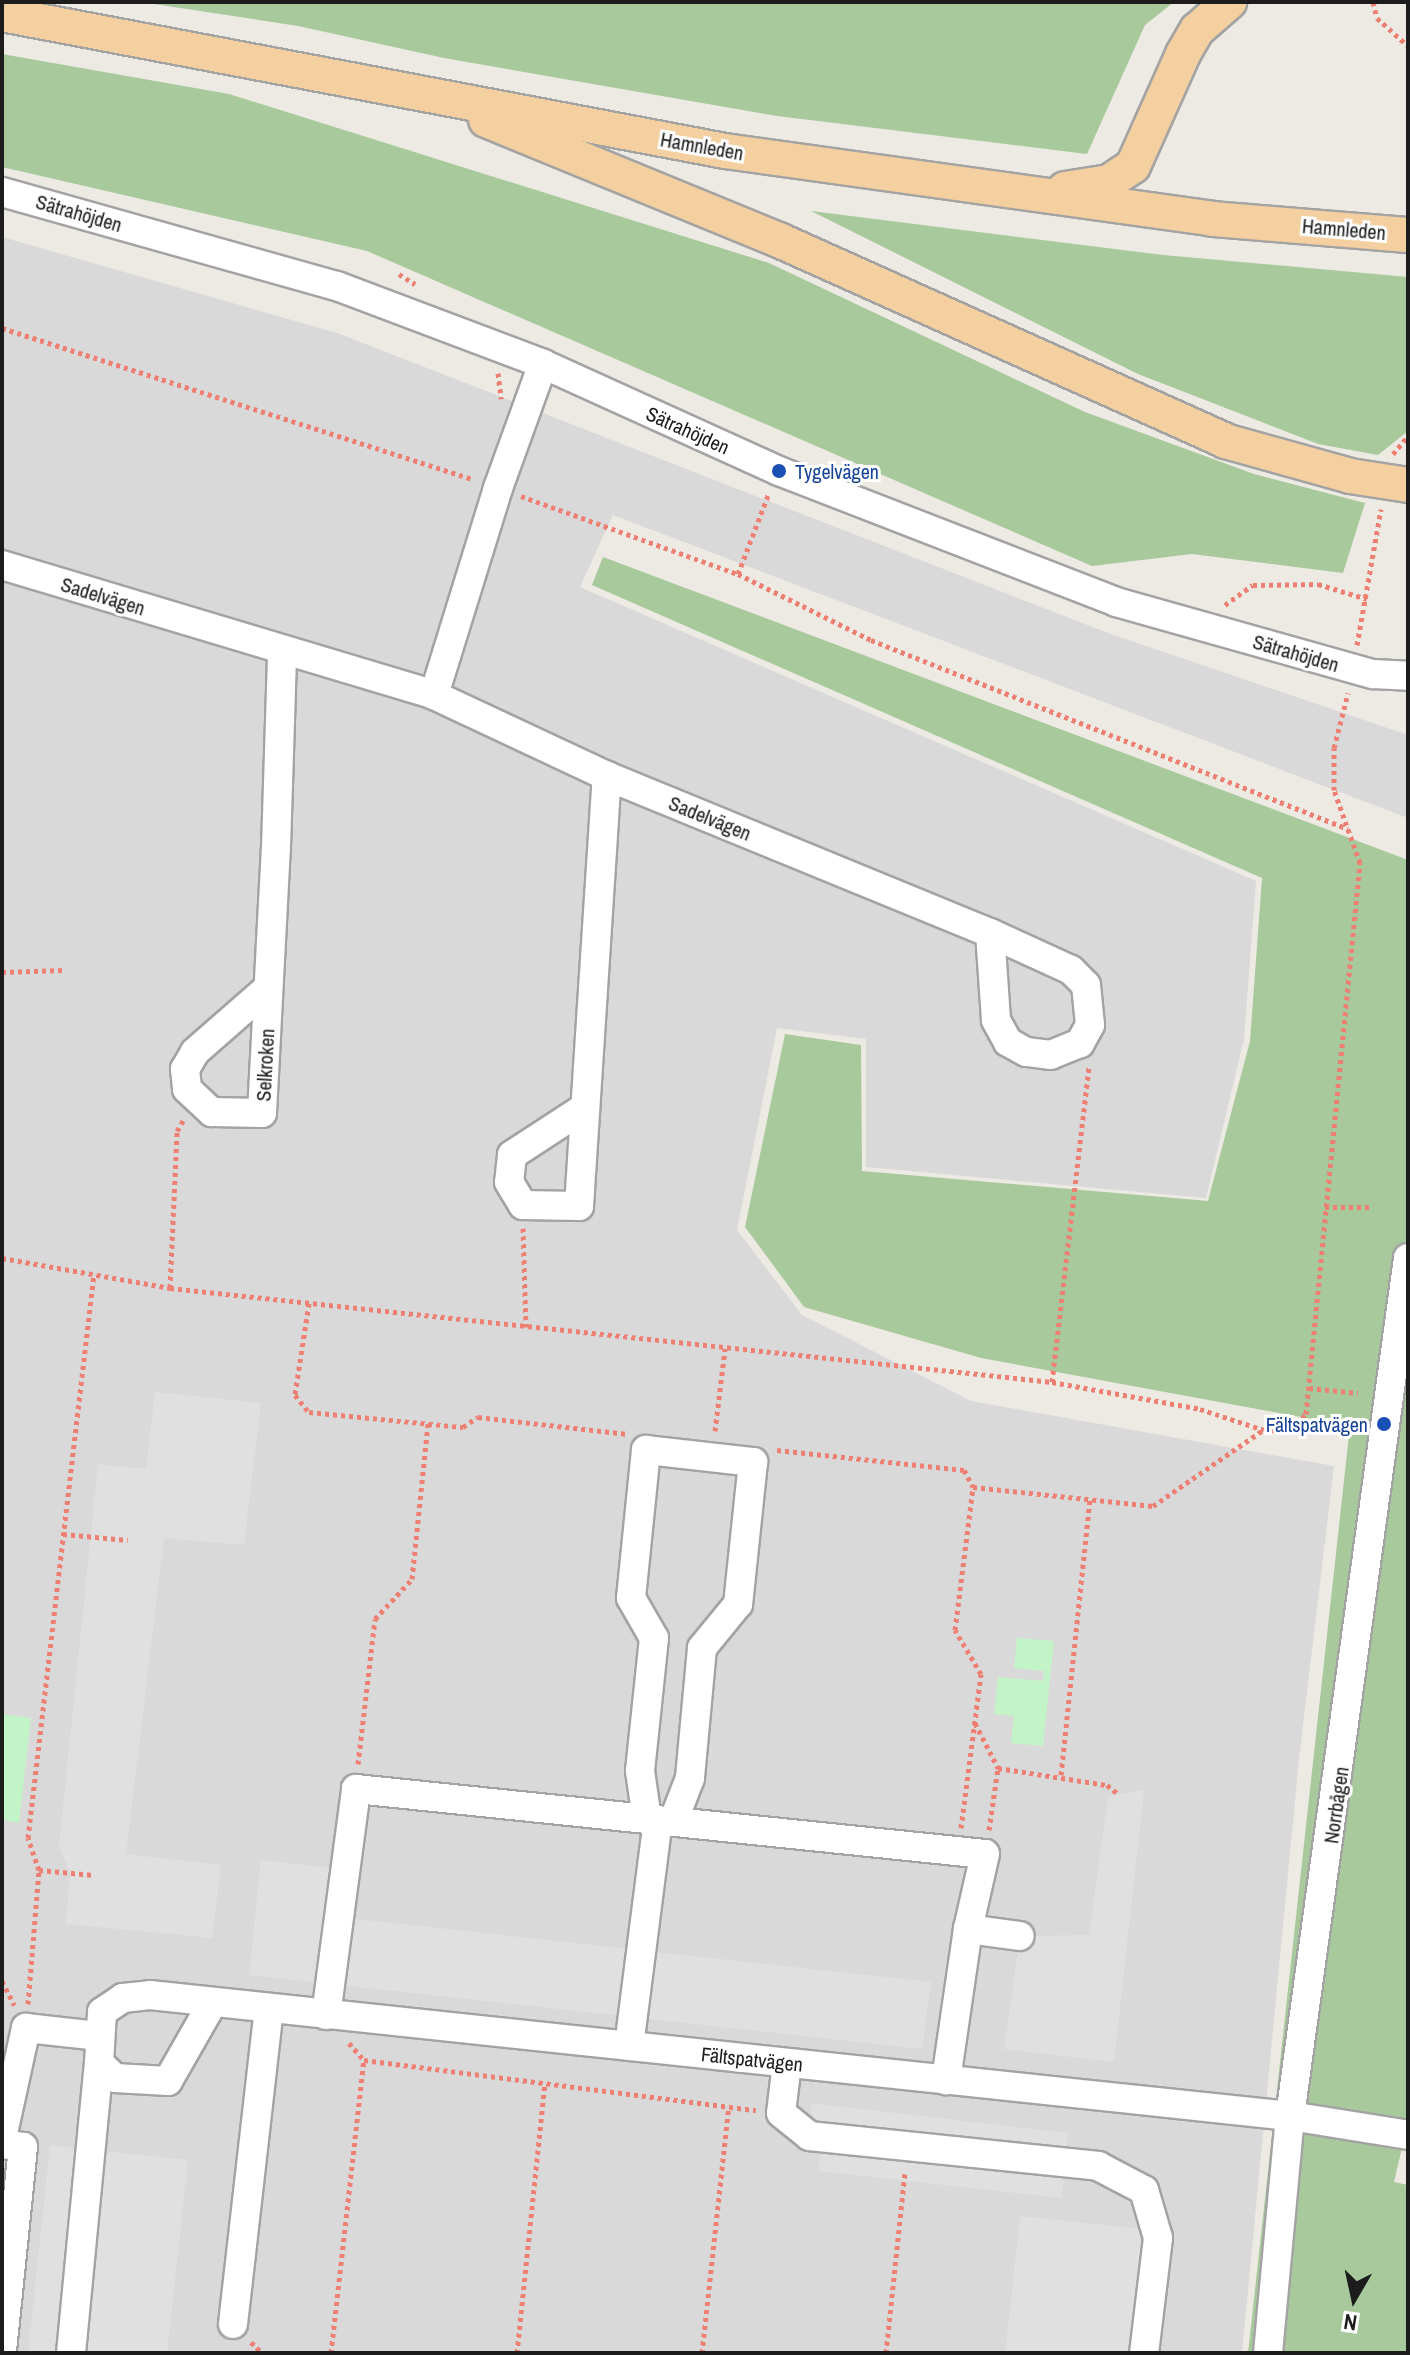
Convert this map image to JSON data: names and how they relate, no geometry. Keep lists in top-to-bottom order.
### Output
{
  "streets": {
    "main road": ["Hamnleden"],
    "street": [
      "Sätrahöjden",
      "Sadelvägen",
      "Selkroken",
      "Norrbågen",
      "Fältspatvägen"
    ]
  },
  "crossings": [
    ["Sadelvägen", "Selkroken"],
    ["Norrbågen", "Fältspatvägen"]
  ],
  "places": ["Tygelvägen", "Fältspatvägen"],
  "north": "bottom"
}
